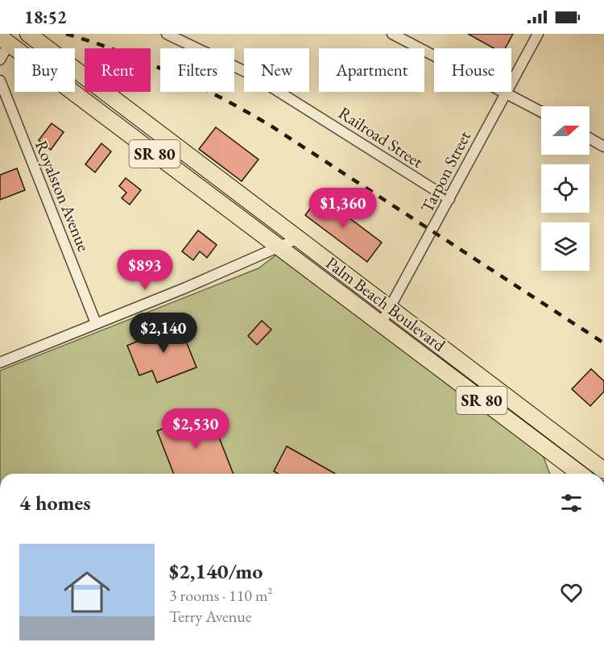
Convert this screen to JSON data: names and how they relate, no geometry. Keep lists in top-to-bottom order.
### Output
{
  "streets": {
    "main road": ["SR 80", "Palm Beach Boulevard"],
    "street": ["Railroad Street", "Tarpon Street", "Royalston Avenue"]
  },
  "crossings": [
    ["Railroad Street", "Tarpon Street"],
    ["Tarpon Street", "Palm Beach Boulevard"]
  ],
  "north": "right",
  "page": {
    "status": "18:52",
    "chip": [
      "Buy",
      "Rent",
      "Filters",
      "New",
      "Apartment",
      "House"
    ],
    "price": [
      "$1,360",
      "$893",
      "$2,140",
      "$2,530"
    ],
    "heading": "4 homes",
    "list": [
      {
        "name": "$2,140/mo",
        "note": "3 rooms · 110 m² · Terry Avenue"
      }
    ]
  }
}
